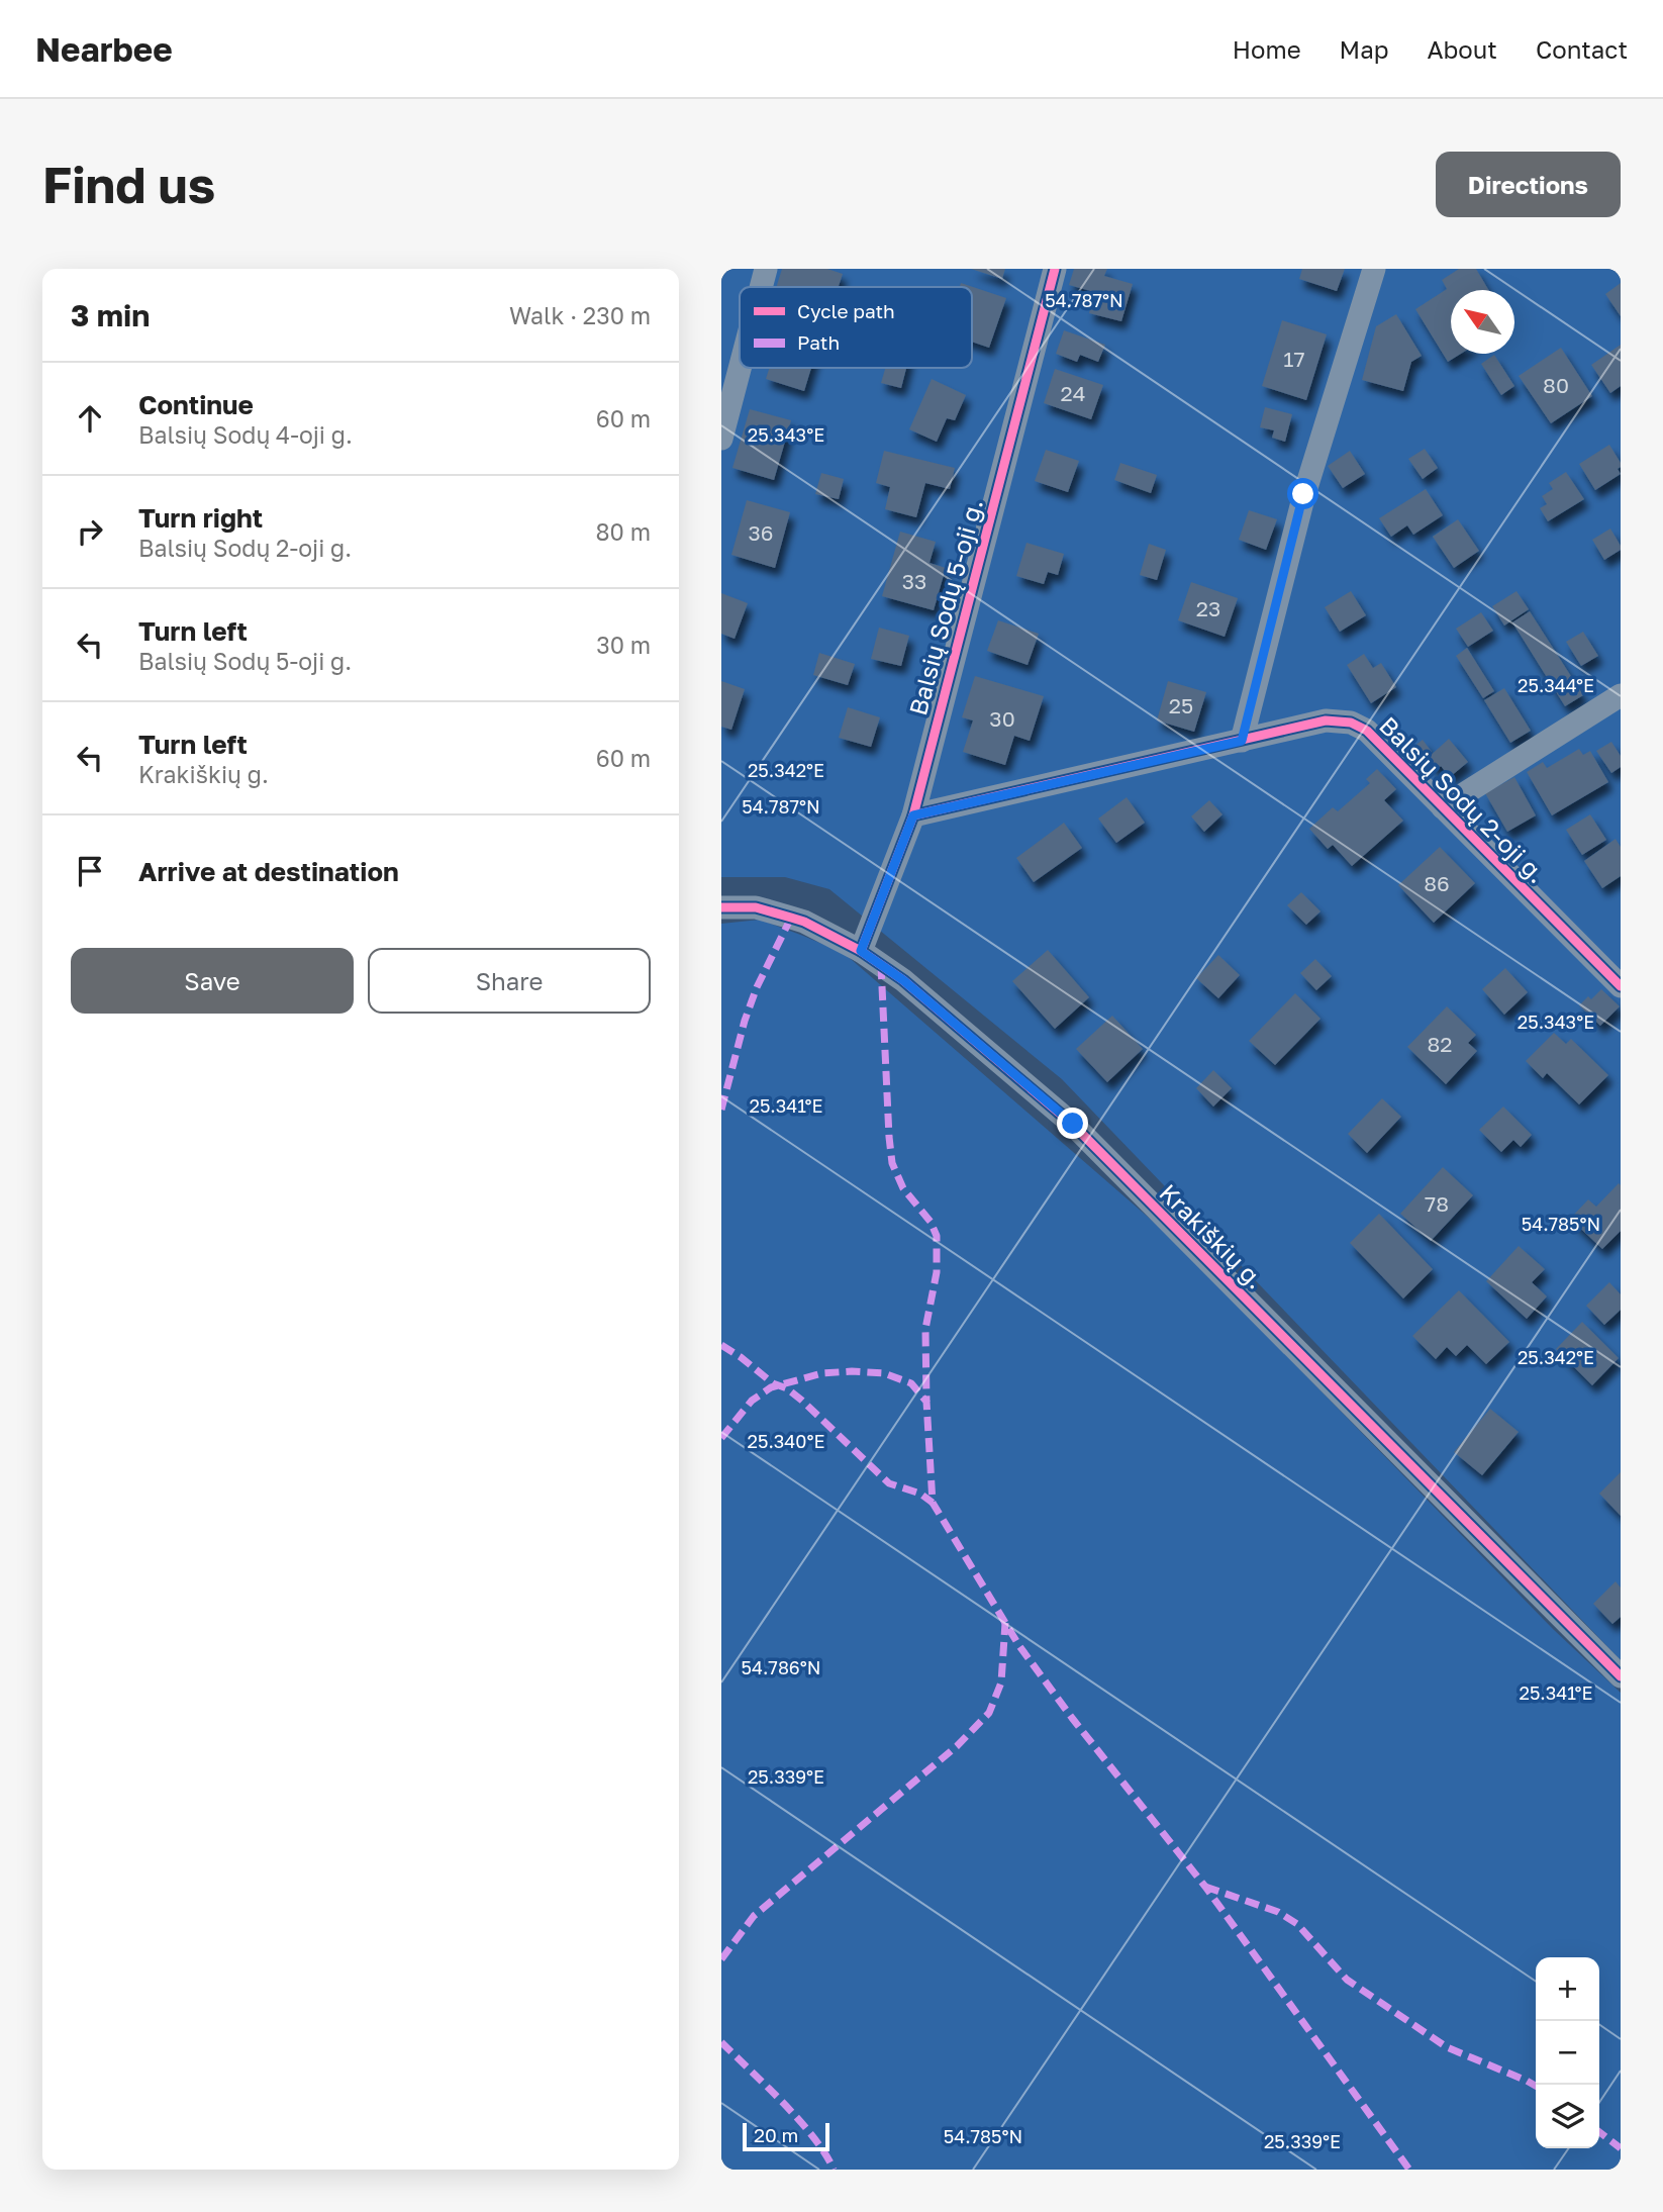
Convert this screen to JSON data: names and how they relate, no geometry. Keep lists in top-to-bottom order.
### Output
{
  "streets": {
    "street": ["Balsių Sodų 5-oji g.", "Balsių Sodų 2-oji g.", "Krakiškių g."]
  },
  "crossings": [
    ["Balsių Sodų 5-oji g.", "Balsių Sodų 2-oji g."],
    ["Balsių Sodų 5-oji g.", "Krakiškių g."]
  ],
  "house_numbers": [
    "17",
    "80",
    "24",
    "36",
    "33",
    "23",
    "25",
    "30",
    "86",
    "82",
    "78"
  ],
  "legend": ["Cycle path", "Path"],
  "scale_bar": "20 m",
  "north": "top left",
  "page": {
    "header": "Nearbee",
    "nav": [
      "Home",
      "Map",
      "About",
      "Contact"
    ],
    "buttons": [
      "Directions",
      ["Save", "Share"]
    ],
    "title": "Find us",
    "heading": ["3 min", "Walk · 230 m"],
    "list": [
      ["Continue", "Balsių Sodų 4-oji g.", "60 m"],
      ["Turn right", "Balsių Sodų 2-oji g.", "80 m"],
      ["Turn left", "Balsių Sodų 5-oji g.", "30 m"],
      ["Turn left", "Krakiškių g.", "60 m"],
      "Arrive at destination"
    ],
    "map_buttons": ["+", "−"],
    "scale": "20 m"
  },
  "coordinates": [
    "54.787°N",
    "25.343°E",
    "25.344°E",
    "25.342°E",
    "25.341°E",
    "54.785°N",
    "25.340°E",
    "54.786°N",
    "25.339°E"
  ]
}
